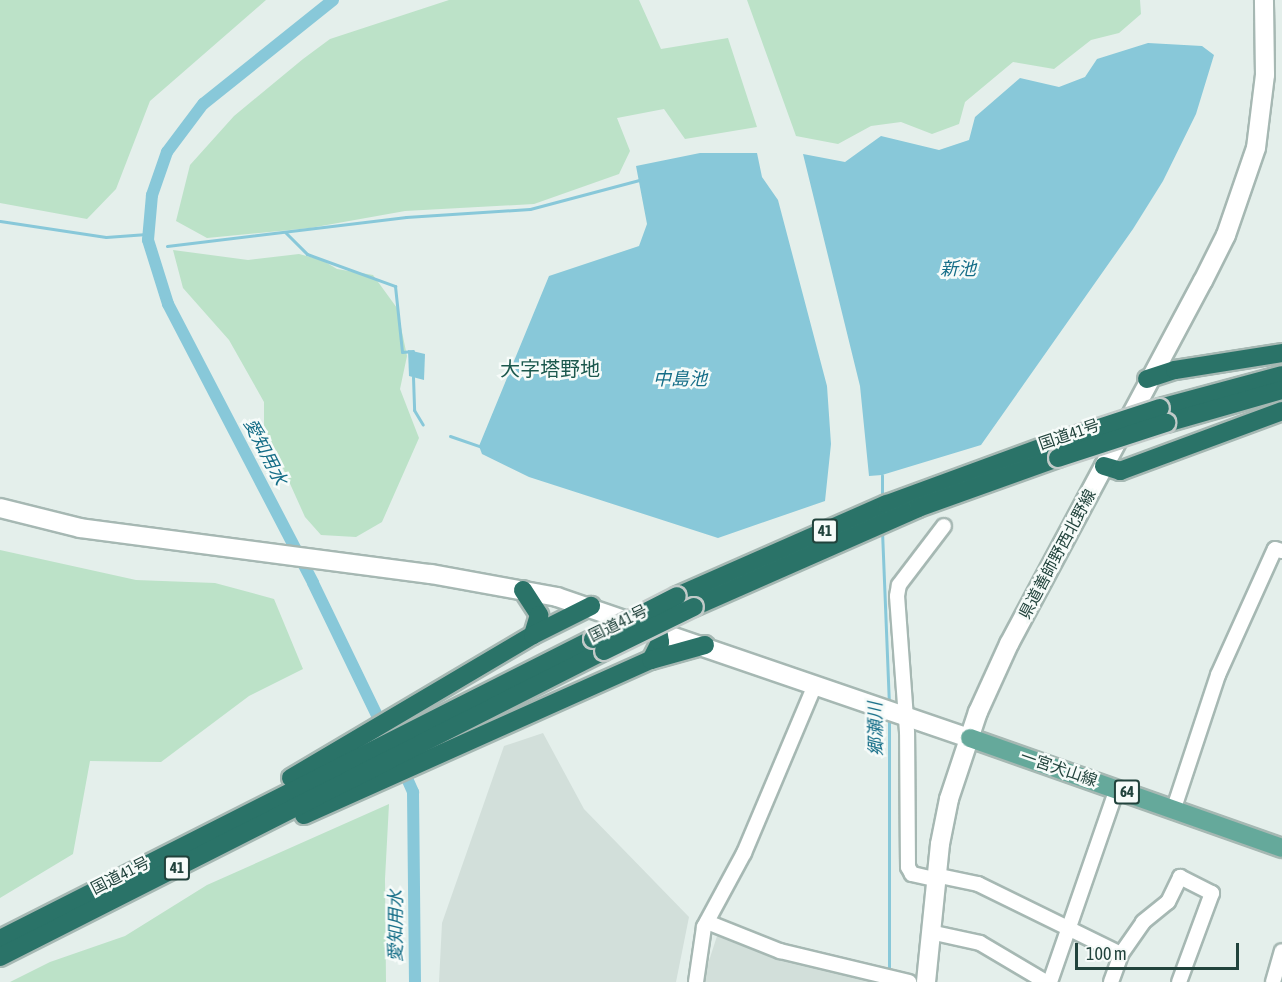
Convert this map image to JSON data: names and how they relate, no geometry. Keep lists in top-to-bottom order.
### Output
{
  "streets": {
    "highway": ["国道41号", "41"],
    "main road": ["県道善師野西北野線", "一宮犬山線", "64"]
  },
  "crossings": [
    ["県道善師野西北野線", "一宮犬山線"]
  ],
  "districts": ["大字塔野地"],
  "water": [
    "新池",
    "中島池",
    "愛知用水",
    "郷瀬川"
  ],
  "scale_bar": "100 m"
}
